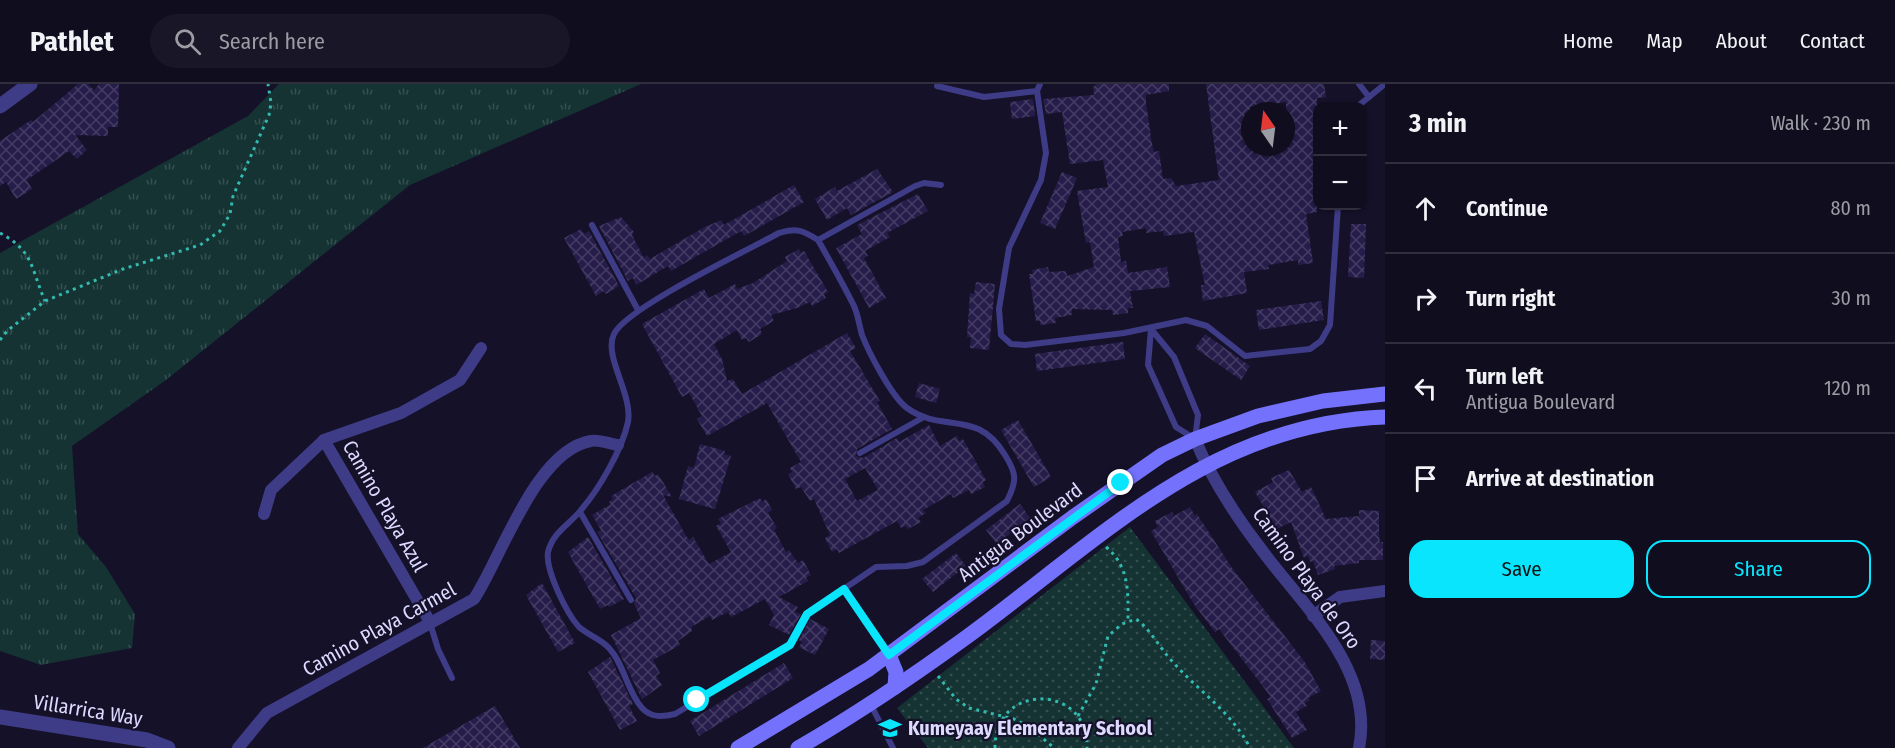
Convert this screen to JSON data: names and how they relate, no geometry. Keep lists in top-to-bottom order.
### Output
{
  "streets": {
    "main road": ["Antigua Boulevard"],
    "street": [
      "Camino Playa Azul",
      "Camino Playa de Oro",
      "Camino Playa Carmel",
      "Villarrica Way"
    ]
  },
  "crossings": [
    ["Camino Playa Azul", "Camino Playa Carmel"],
    ["Antigua Boulevard", "Camino Playa de Oro"]
  ],
  "places": {
    "school or university": ["Kumeyaay Elementary School"]
  },
  "north": "top",
  "page": {
    "header": "Pathlet",
    "search": "Search here",
    "nav": [
      "Home",
      "Map",
      "About",
      "Contact"
    ],
    "heading": ["3 min", "Walk · 230 m"],
    "map_buttons": ["+", "−"],
    "list": [
      ["Continue", "80 m"],
      ["Turn right", "30 m"],
      ["Turn left", "Antigua Boulevard", "120 m"],
      "Arrive at destination"
    ],
    "buttons": ["Save", "Share"]
  }
}
